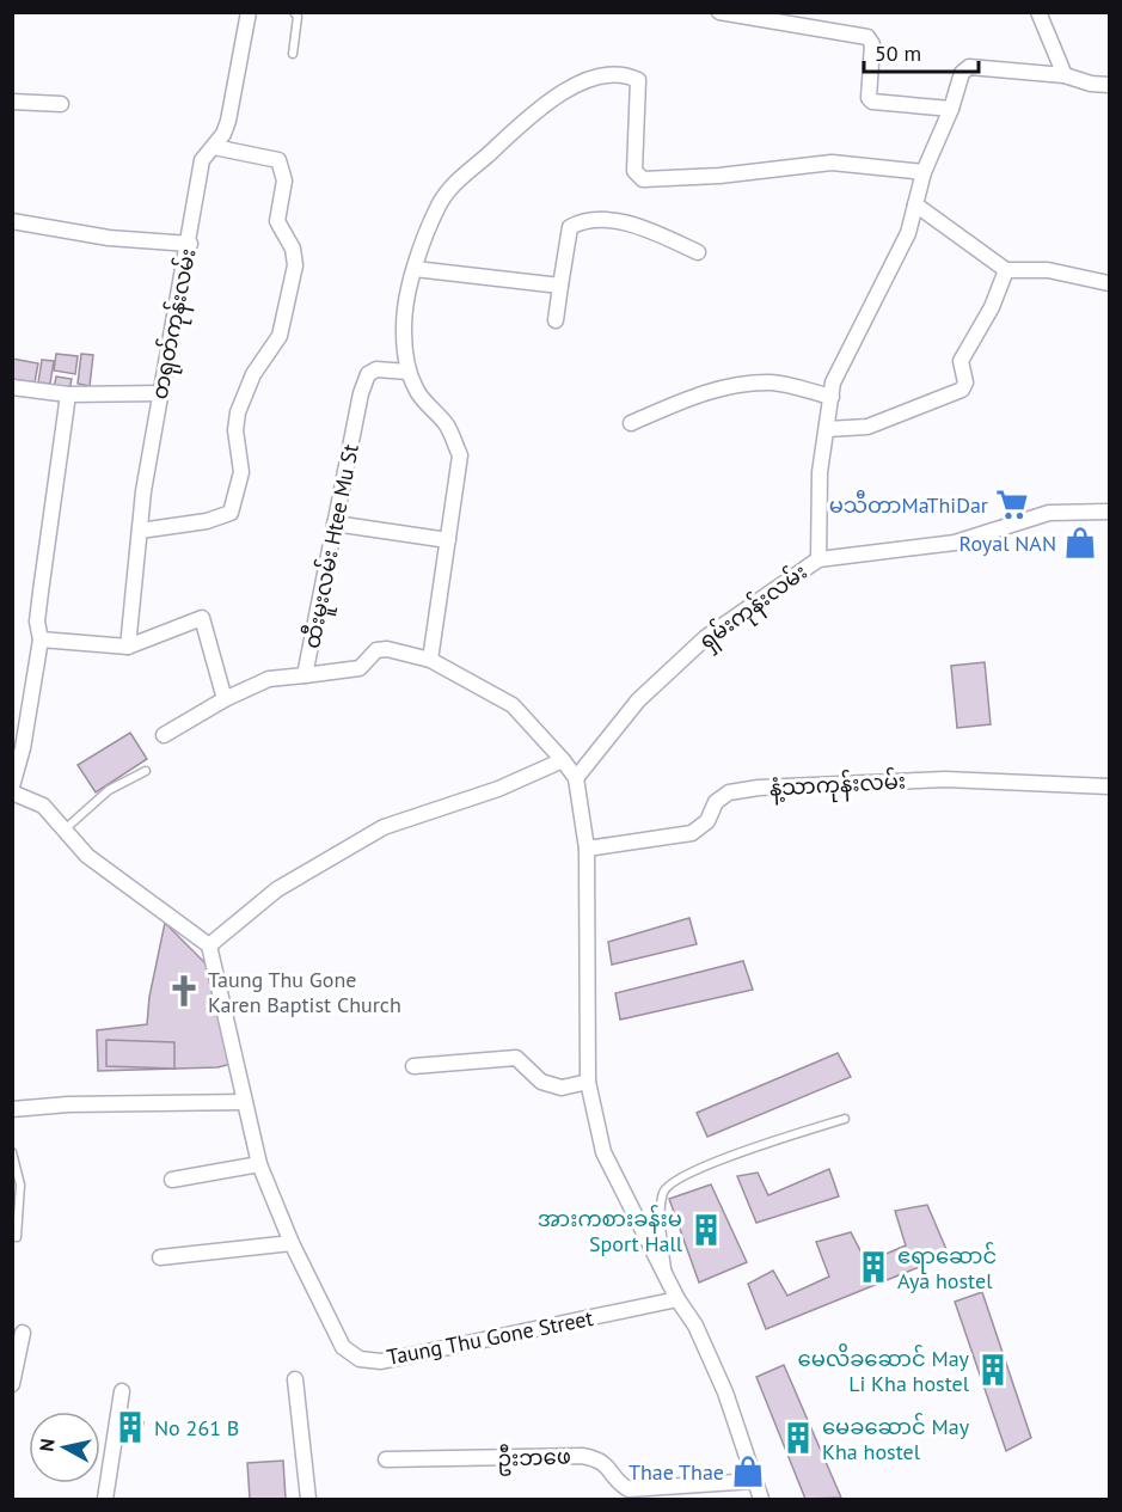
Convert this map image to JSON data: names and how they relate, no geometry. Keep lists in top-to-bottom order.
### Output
{
  "streets": {
    "street": [
      "တရုတ်ကုန်းလမ်း",
      "ထီးမူးလမ်း Htee Mu St",
      "ရှမ်းကုန်းလမ်း",
      "နံ့သာကုန်းလမ်း",
      "Taung Thu Gone Street",
      "ဦးဘဖေ"
    ]
  },
  "places": {
    "supermarket": ["မသီတာMaThiDar"],
    "shop": ["Royal NAN", "Thae Thae"],
    "church": ["Taung Thu Gone Karen Baptist Church"],
    "building": [
      "အားကစားခန်းမ Sport Hall",
      "ဧရာဆောင် Aya hostel",
      "မေလိခဆောင် May Li Kha hostel",
      "No 261 B",
      "မေခဆောင် May Kha hostel"
    ]
  },
  "scale_bar": "50 m",
  "north": "left"
}
